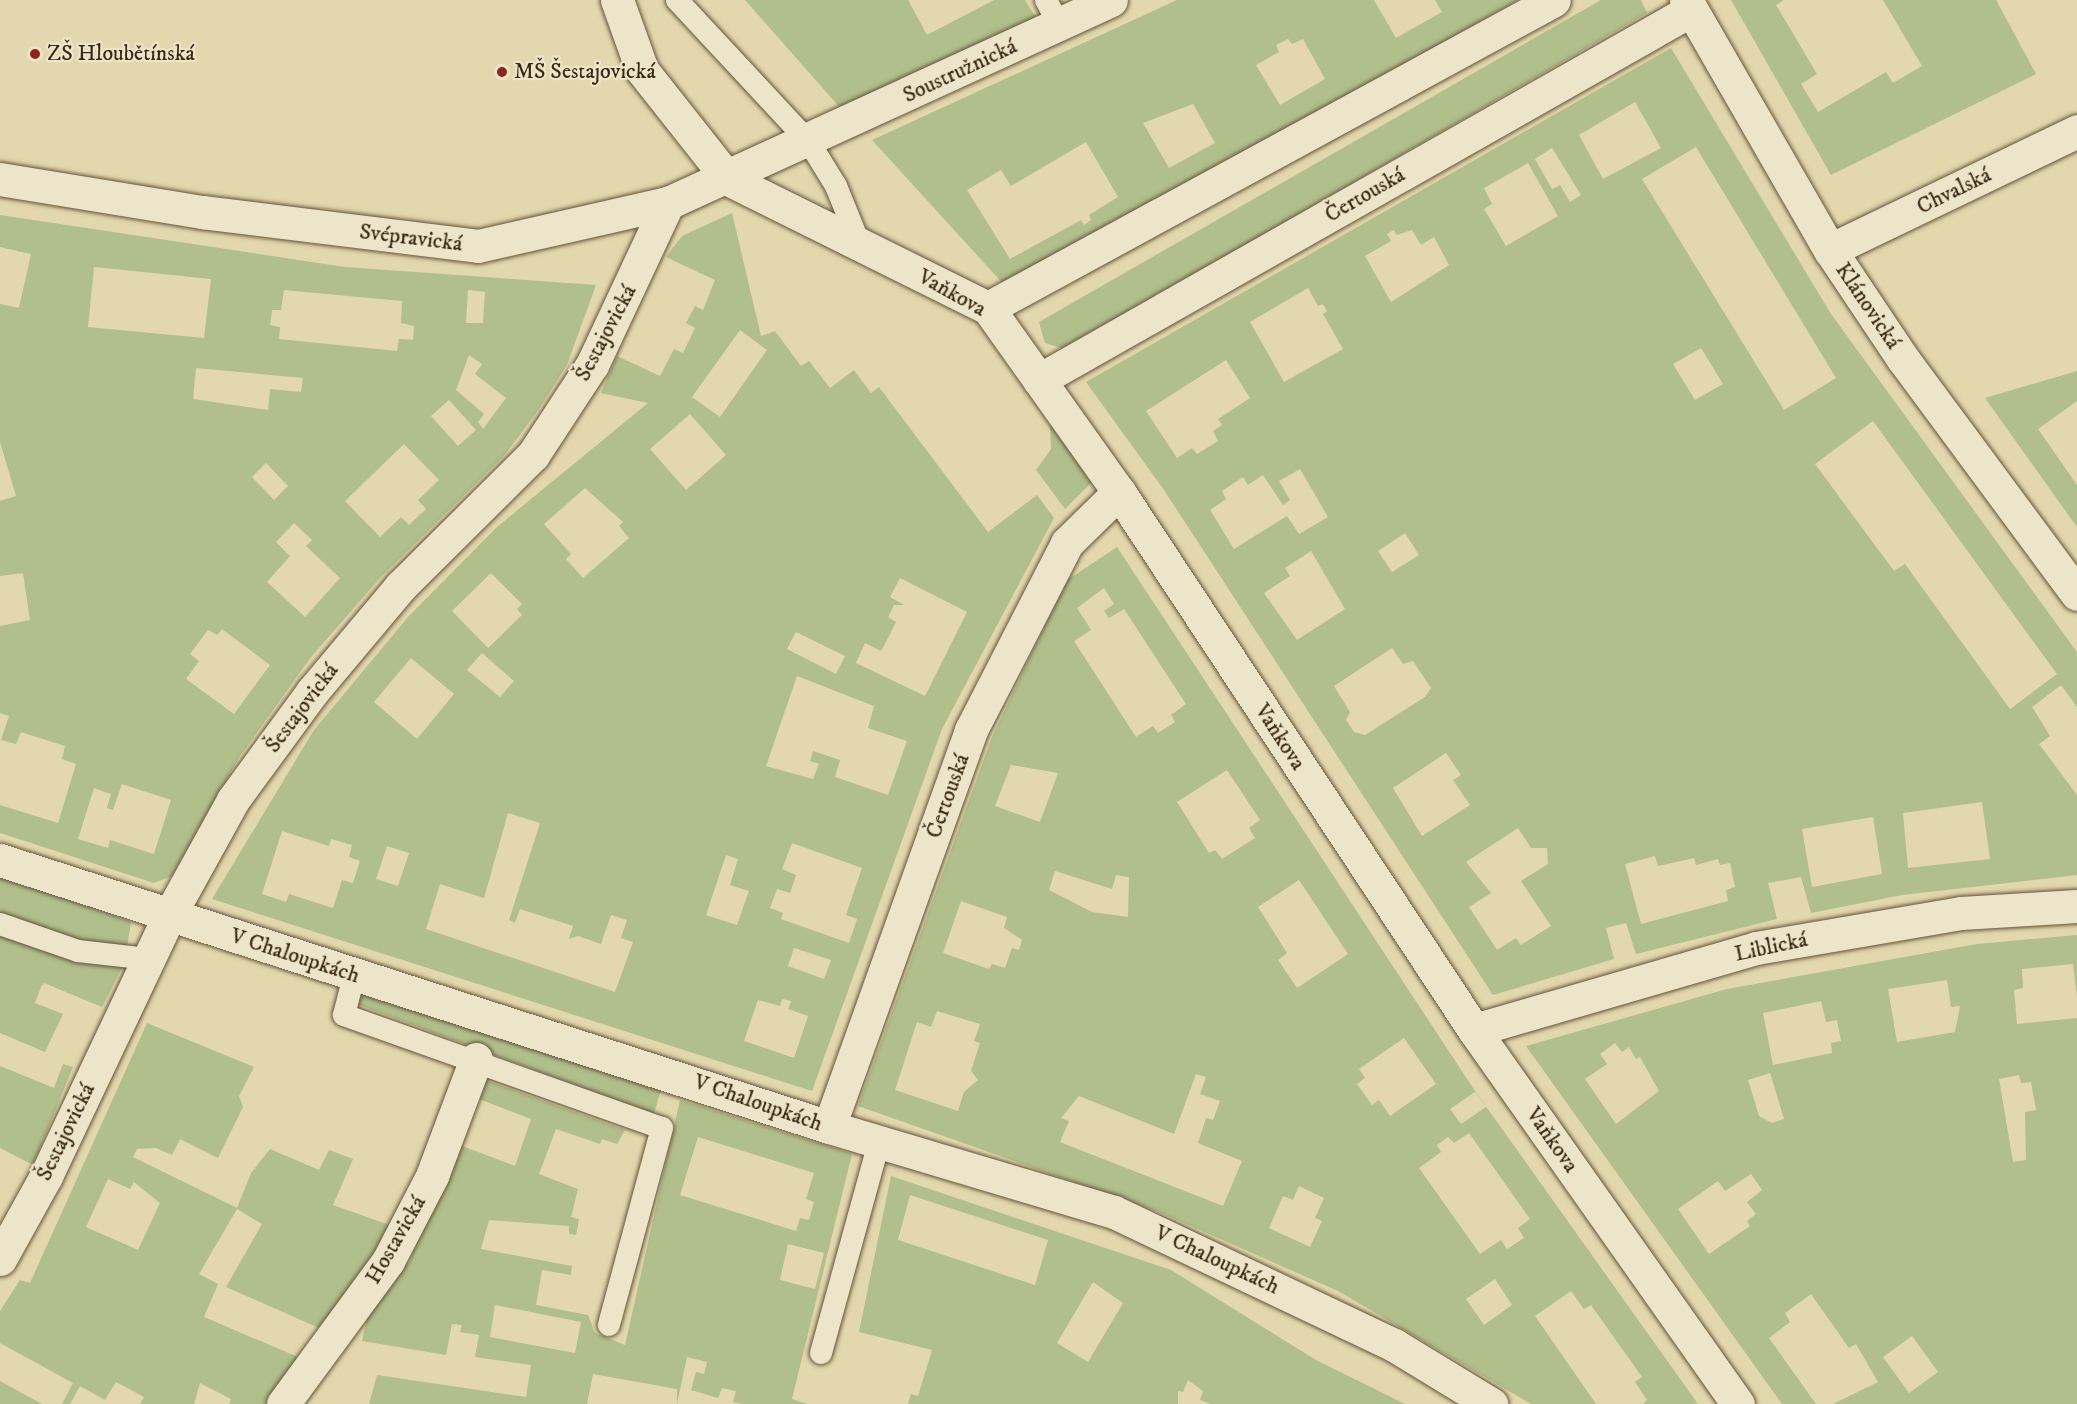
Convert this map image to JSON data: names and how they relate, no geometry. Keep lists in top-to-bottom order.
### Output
{
  "streets": {
    "street": [
      "Soustružnická",
      "Chvalská",
      "Čertouská",
      "Svépravická",
      "Vaňkova",
      "Klánovická",
      "Šestajovická",
      "Liblická",
      "V Chaloupkách",
      "Hostavická"
    ]
  },
  "crossings": [
    ["Soustružnická", "Svépravická"],
    ["Chvalská", "Klánovická"],
    ["Čertouská", "Vaňkova"],
    ["Čertouská", "Klánovická"],
    ["Čertouská", "V Chaloupkách"],
    ["Svépravická", "Vaňkova"],
    ["Svépravická", "Šestajovická"],
    ["Vaňkova", "Liblická"],
    ["Šestajovická", "V Chaloupkách"]
  ],
  "places": ["ZŠ Hloubětínská", "MŠ Šestajovická"]
}
